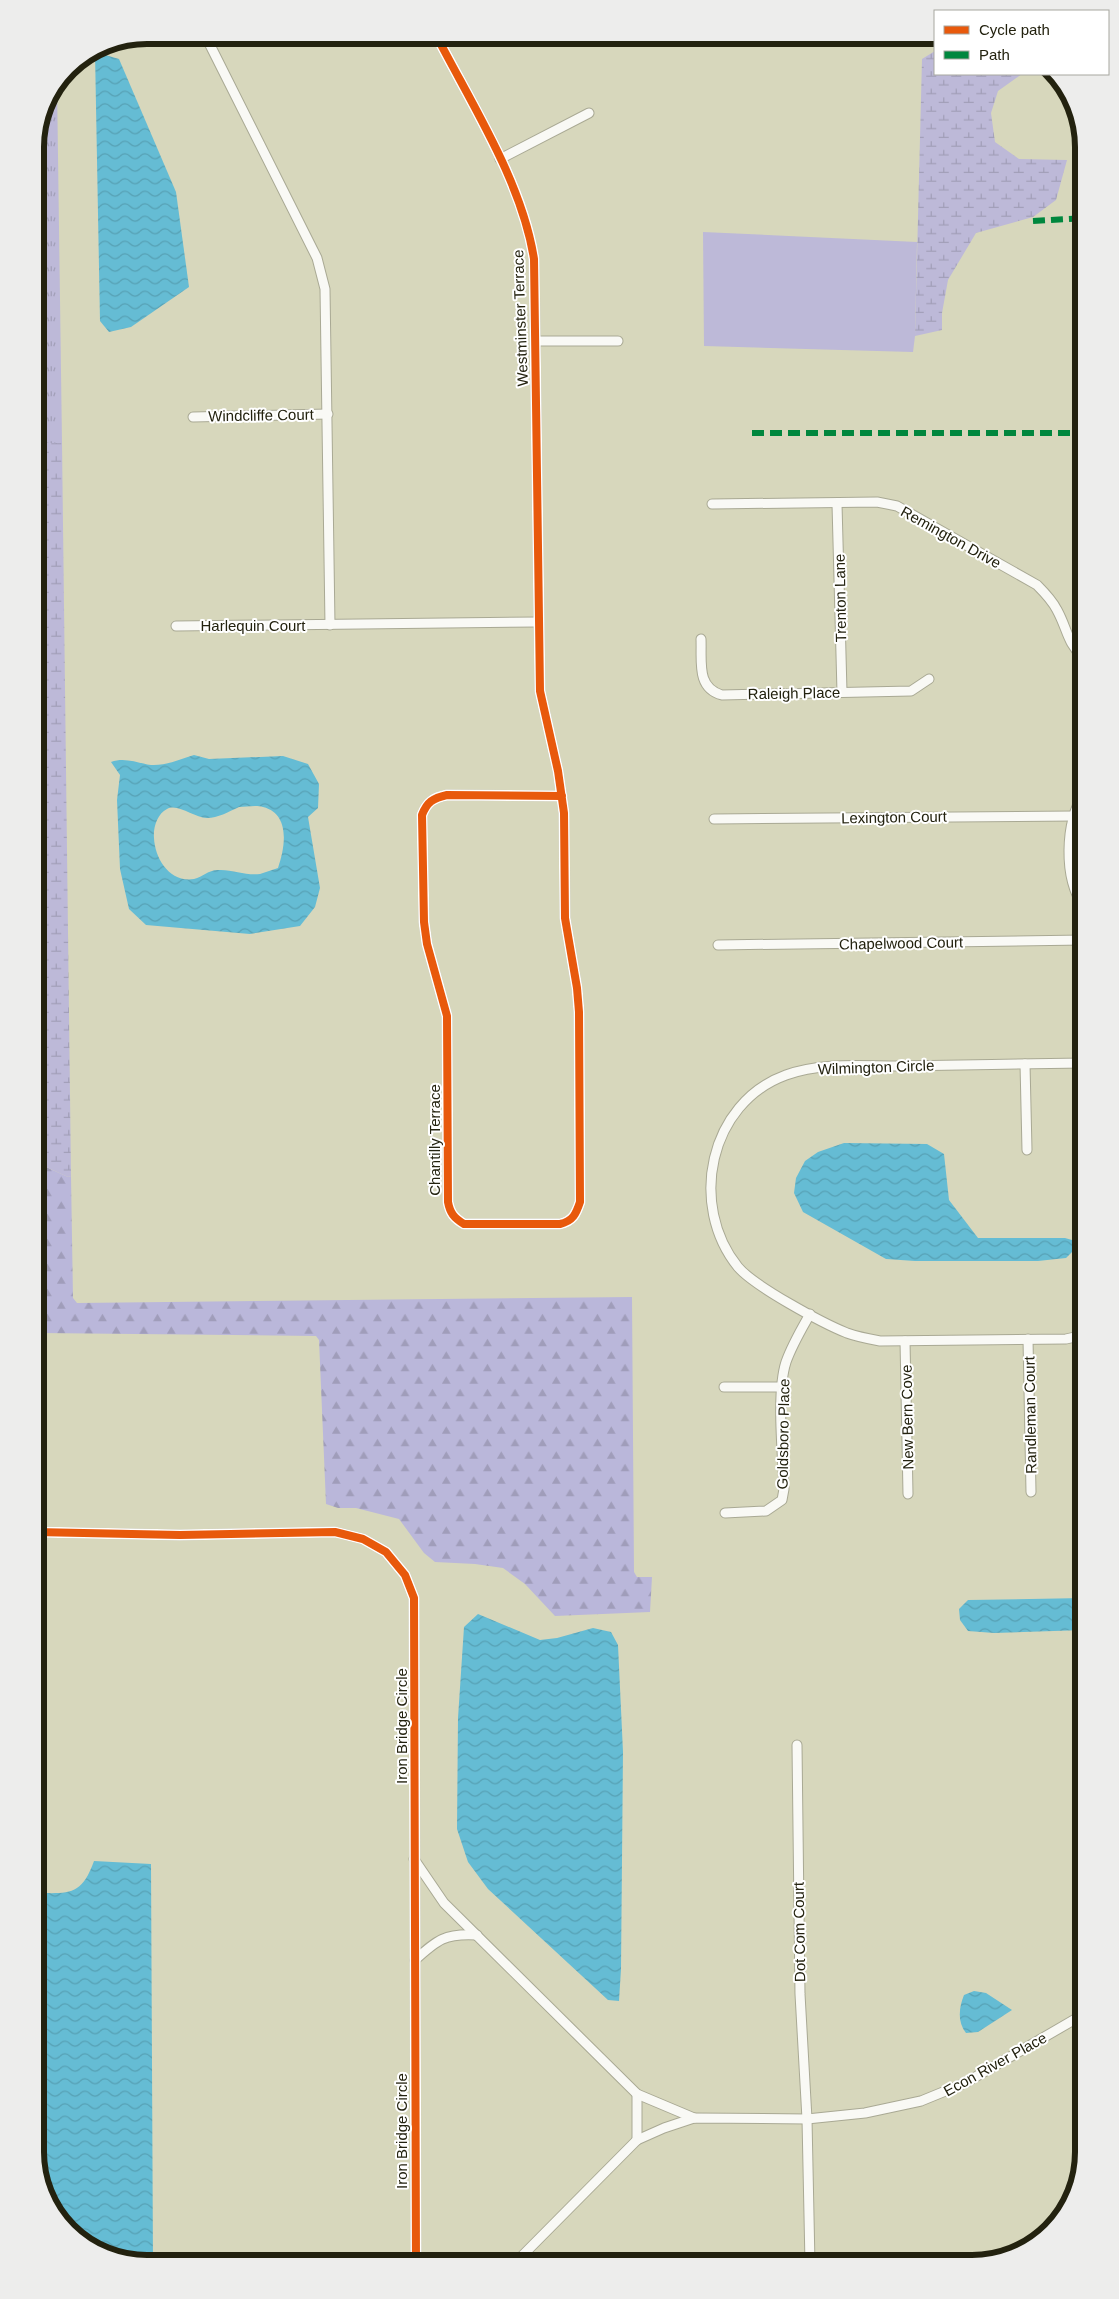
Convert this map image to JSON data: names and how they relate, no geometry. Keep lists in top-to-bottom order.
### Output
{
  "streets": {
    "street": [
      "Westminster Terrace",
      "Windcliffe Court",
      "Remington Drive",
      "Trenton Lane",
      "Harlequin Court",
      "Raleigh Place",
      "Lexington Court",
      "Chapelwood Court",
      "Wilmington Circle",
      "Chantilly Terrace",
      "Randleman Court",
      "New Bern Cove",
      "Goldsboro Place",
      "Iron Bridge Circle",
      "Dot Com Court",
      "Econ River Place"
    ]
  },
  "crossings": [
    ["Westminster Terrace", "Chantilly Terrace"],
    ["Remington Drive", "Trenton Lane"],
    ["Trenton Lane", "Raleigh Place"],
    ["Wilmington Circle", "Randleman Court"],
    ["Wilmington Circle", "New Bern Cove"],
    ["Wilmington Circle", "Goldsboro Place"],
    ["Dot Com Court", "Econ River Place"]
  ],
  "legend": ["Cycle path", "Path"]
}
